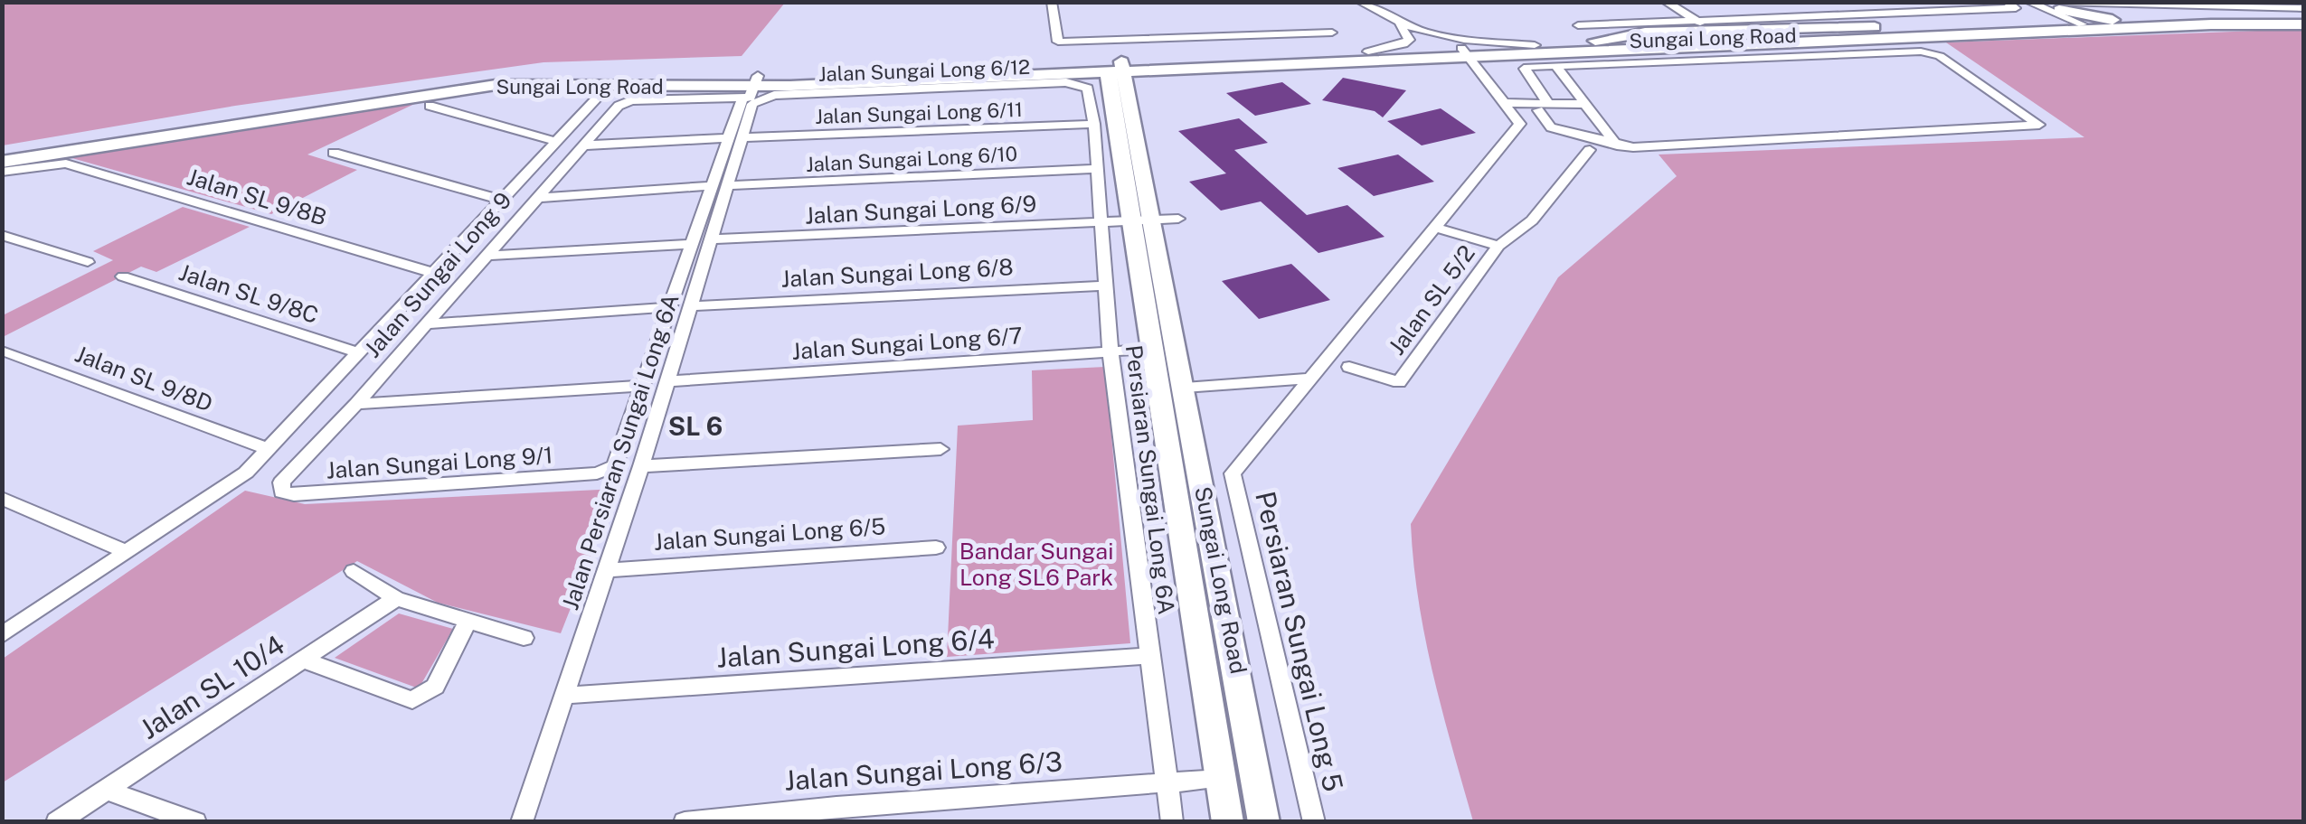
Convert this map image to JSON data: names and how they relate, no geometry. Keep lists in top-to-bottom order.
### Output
{
  "streets": {
    "street": [
      "Sungai Long Road",
      "Jalan Sungai Long 6/12",
      "Jalan Sungai Long 6/11",
      "Jalan Sungai Long 6/10",
      "Jalan SL 9/8B",
      "Jalan Sungai Long 6/9",
      "Jalan Sungai Long 6/8",
      "Jalan Sungai Long 9",
      "Jalan SL 9/8C",
      "Jalan SL 5/2",
      "Jalan Sungai Long 6/7",
      "Jalan SL 9/8D",
      "Jalan Persiaran Sungai Long 6A",
      "Jalan Sungai Long 9/1",
      "Persiaran Sungai Long 6A",
      "Jalan Sungai Long 6/5",
      "Persiaran Sungai Long 5",
      "Jalan Sungai Long 6/4",
      "Jalan SL 10/4",
      "Jalan Sungai Long 6/3"
    ]
  },
  "crossings": [
    ["Sungai Long Road", "Jalan Sungai Long 6/12"],
    ["Sungai Long Road", "Jalan Sungai Long 6/9"],
    ["Sungai Long Road", "Jalan Sungai Long 9"],
    ["Sungai Long Road", "Jalan Sungai Long 6/7"],
    ["Sungai Long Road", "Jalan Persiaran Sungai Long 6A"],
    ["Sungai Long Road", "Jalan Sungai Long 6/3"],
    ["Jalan Sungai Long 6/12", "Jalan Persiaran Sungai Long 6A"],
    ["Jalan Sungai Long 6/12", "Persiaran Sungai Long 6A"],
    ["Jalan Sungai Long 6/11", "Jalan Persiaran Sungai Long 6A"],
    ["Jalan Sungai Long 6/11", "Persiaran Sungai Long 6A"],
    ["Jalan Sungai Long 6/10", "Jalan Persiaran Sungai Long 6A"],
    ["Jalan Sungai Long 6/10", "Persiaran Sungai Long 6A"],
    ["Jalan Sungai Long 6/9", "Jalan Persiaran Sungai Long 6A"],
    ["Jalan Sungai Long 6/9", "Persiaran Sungai Long 6A"],
    ["Jalan Sungai Long 6/8", "Jalan Persiaran Sungai Long 6A"],
    ["Jalan Sungai Long 6/8", "Persiaran Sungai Long 6A"],
    ["Jalan Sungai Long 9", "Jalan Sungai Long 9/1"],
    ["Jalan Sungai Long 6/7", "Jalan Persiaran Sungai Long 6A"],
    ["Jalan Sungai Long 6/7", "Persiaran Sungai Long 6A"],
    ["Jalan Persiaran Sungai Long 6A", "Jalan Sungai Long 6/5"],
    ["Jalan Persiaran Sungai Long 6A", "Jalan Sungai Long 6/4"],
    ["Persiaran Sungai Long 6A", "Jalan Sungai Long 6/4"],
    ["Persiaran Sungai Long 6A", "Jalan Sungai Long 6/3"]
  ],
  "districts": ["SL 6"],
  "parks": ["Bandar Sungai Long SL6 Park"]
}
